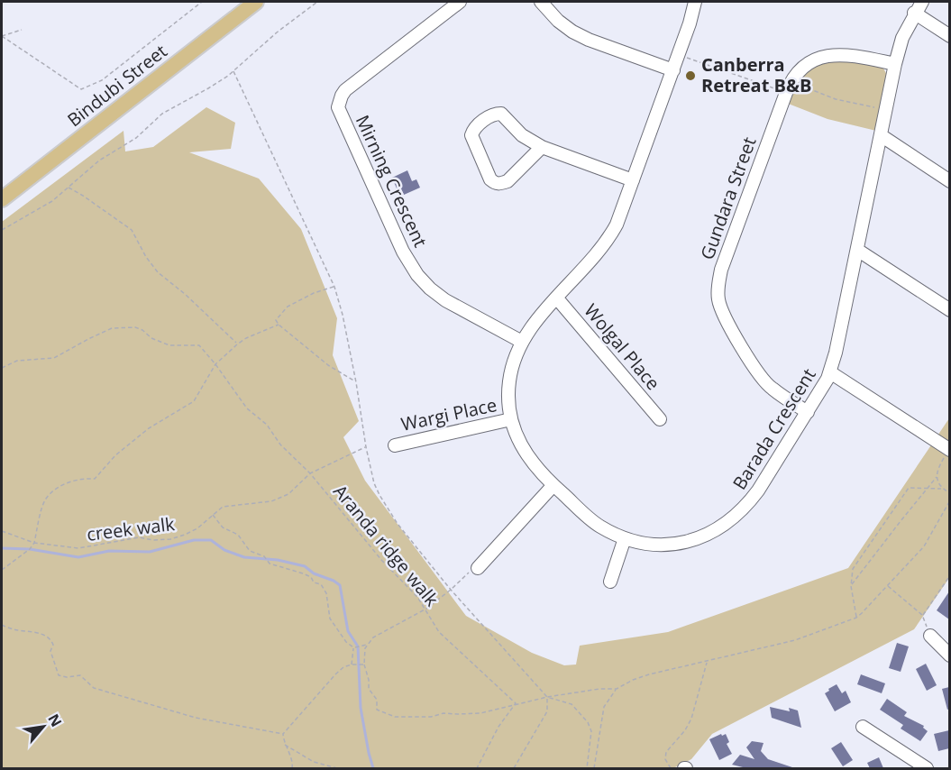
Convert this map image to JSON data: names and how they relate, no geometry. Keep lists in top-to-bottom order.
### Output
{
  "streets": {
    "main road": ["Bindubi Street"],
    "street": [
      "Mirning Crescent",
      "Gundara Street",
      "Wolgal Place",
      "Wargi Place",
      "Barada Crescent"
    ],
    "path": ["creek walk", "Aranda ridge walk"]
  },
  "crossings": [
    ["Mirning Crescent", "Barada Crescent"],
    ["Gundara Street", "Barada Crescent"],
    ["Wolgal Place", "Barada Crescent"],
    ["Wargi Place", "Barada Crescent"],
    ["creek walk", "Aranda ridge walk"]
  ],
  "places": ["Canberra Retreat B&B"],
  "north": "top right"
}
